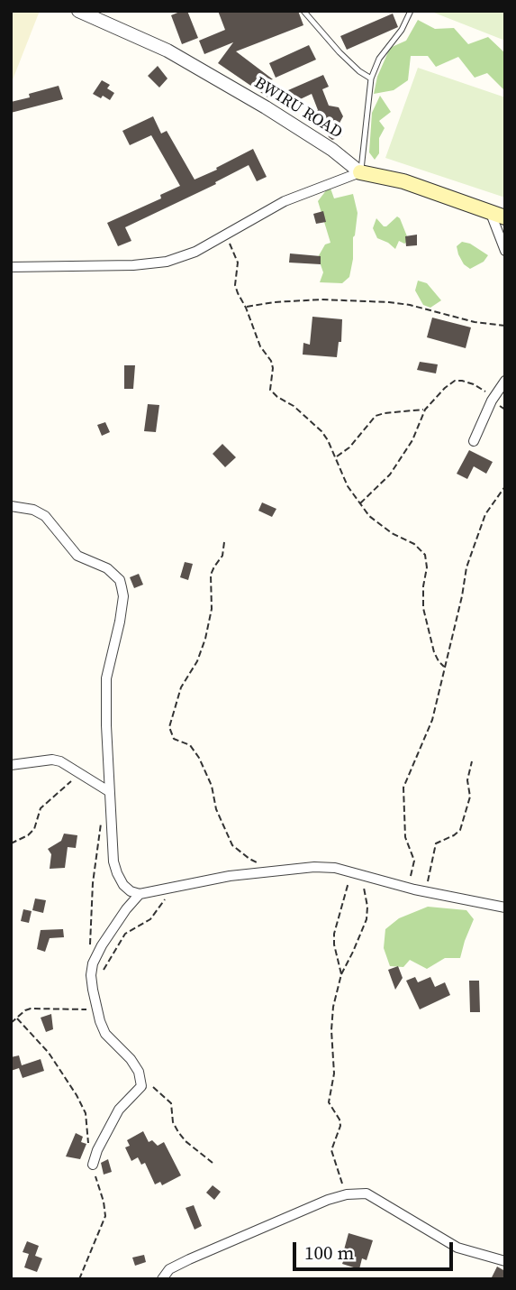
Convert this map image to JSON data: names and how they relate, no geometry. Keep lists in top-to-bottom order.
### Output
{
  "streets": {
    "main road": ["BWIRU ROAD"]
  },
  "scale_bar": "100 m"
}
